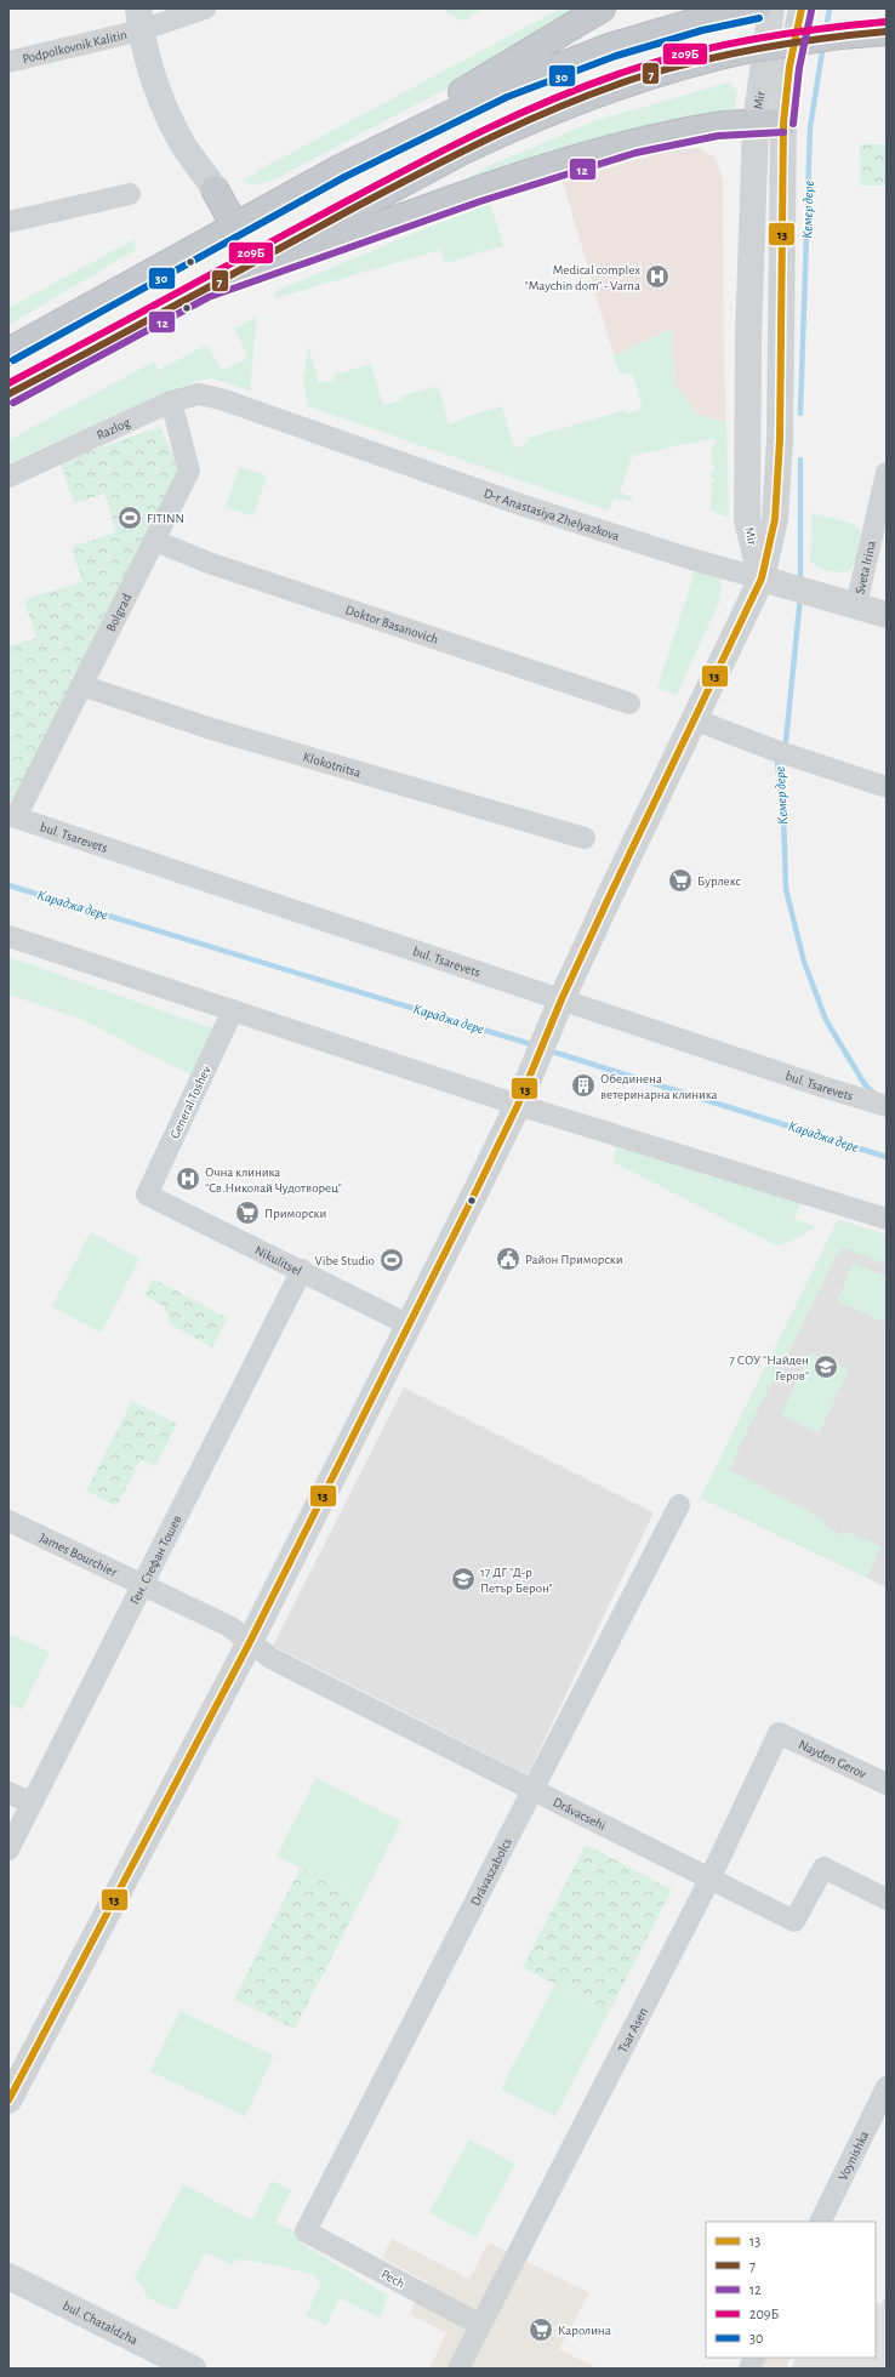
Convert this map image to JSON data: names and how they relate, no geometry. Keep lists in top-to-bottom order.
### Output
{
  "streets": {
    "street": [
      "Podpolkovnik Kalitin",
      "Mir",
      "Razlog",
      "D-r Anastasiya Zhelyazkova",
      "Sveta Irina",
      "Bolgrad",
      "Doktor Basanovich",
      "Klokotnitsa",
      "bul. Tsarevets",
      "General Toshev",
      "Nikulitsel",
      "James Bourchier",
      "Ген. Стефан Тошев",
      "Nayden Gerov",
      "Drávacsehi",
      "Drávaszabolcs",
      "Tsar Asen",
      "Voynishka",
      "Pech",
      "bul. Chataldzha"
    ]
  },
  "crossings": [
    ["Mir", "D-r Anastasiya Zhelyazkova"],
    ["Razlog", "D-r Anastasiya Zhelyazkova"],
    ["Razlog", "Bolgrad"],
    ["D-r Anastasiya Zhelyazkova", "Sveta Irina"],
    ["Bolgrad", "Doktor Basanovich"],
    ["Bolgrad", "Klokotnitsa"],
    ["Bolgrad", "bul. Tsarevets"],
    ["General Toshev", "Nikulitsel"],
    ["Nikulitsel", "Ген. Стефан Тошев"],
    ["James Bourchier", "Ген. Стефан Тошев"],
    ["James Bourchier", "Drávacsehi"],
    ["Nayden Gerov", "Tsar Asen"],
    ["Drávacsehi", "Drávaszabolcs"],
    ["Drávacsehi", "Tsar Asen"],
    ["Drávaszabolcs", "Pech"],
    ["Tsar Asen", "Pech"]
  ],
  "water": ["Кемер дере", "Караджа дере"],
  "places": {
    "hospital": ["Medical complex \"Maychin dom\" - Varna", "Очна клиника \"Св.Николай Чудотворец\""],
    "sports": ["FITINN", "Vibe Studio"],
    "supermarket": ["Бурлекс", "Приморски", "Каролина"],
    "building": ["Обединена ветеринарна клиника"],
    "public building": ["Район Приморски"],
    "school or university": ["7 СОУ \"Найден Геров\"", "17 ДГ \"Д-р Петър Берон\""]
  },
  "lines": [
    "transit line 13",
    "transit line 12",
    "transit line 30",
    "transit line 209Б",
    "transit line 7"
  ],
  "legend": [
    "13",
    "7",
    "12",
    "209Б",
    "30"
  ]
}
